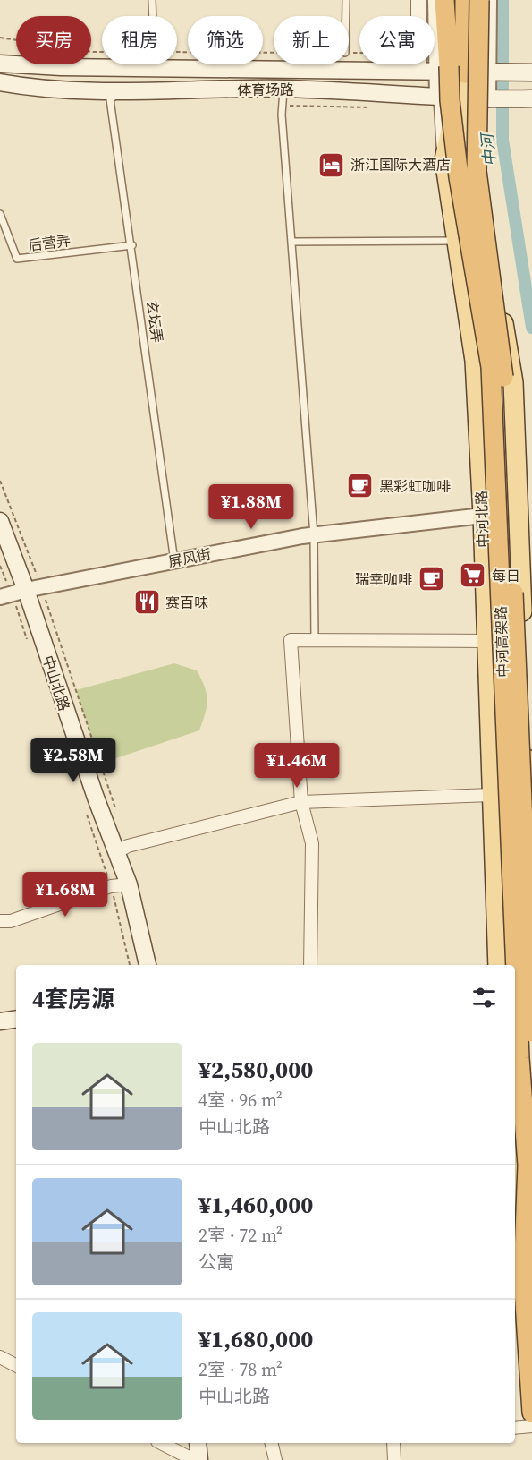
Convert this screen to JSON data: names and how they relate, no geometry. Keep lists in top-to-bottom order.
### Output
{
  "streets": {
    "highway": ["中河高架路"],
    "main road": ["体育场路", "中河北路", "中山北路"],
    "street": ["屏风街"],
    "lane": ["后营弄", "玄坛弄"]
  },
  "crossings": [
    ["体育场路", "玄坛弄"],
    ["体育场路", "中河北路"],
    ["体育场路", "中河高架路"],
    ["后营弄", "玄坛弄"],
    ["玄坛弄", "屏风街"],
    ["中河北路", "屏风街"],
    ["中河北路", "中河高架路"],
    ["屏风街", "中山北路"]
  ],
  "water": ["中河"],
  "places": {
    "hotel": ["浙江国际大酒店"],
    "cafe": ["黑彩虹咖啡", "瑞幸咖啡"],
    "supermarket": ["每日"],
    "restaurant": ["赛百味"]
  },
  "page": {
    "chip": [
      "买房",
      "租房",
      "筛选",
      "新上",
      "公寓"
    ],
    "price": [
      "¥1.88M",
      "¥2.58M",
      "¥1.46M",
      "¥1.68M"
    ],
    "heading": "4套房源",
    "list": [
      {
        "name": "¥2,580,000",
        "note": "4室 · 96 m² · 中山北路"
      },
      {
        "name": "¥1,460,000",
        "note": "2室 · 72 m² · 公寓"
      },
      {
        "name": "¥1,680,000",
        "note": "2室 · 78 m² · 中山北路"
      }
    ]
  }
}
